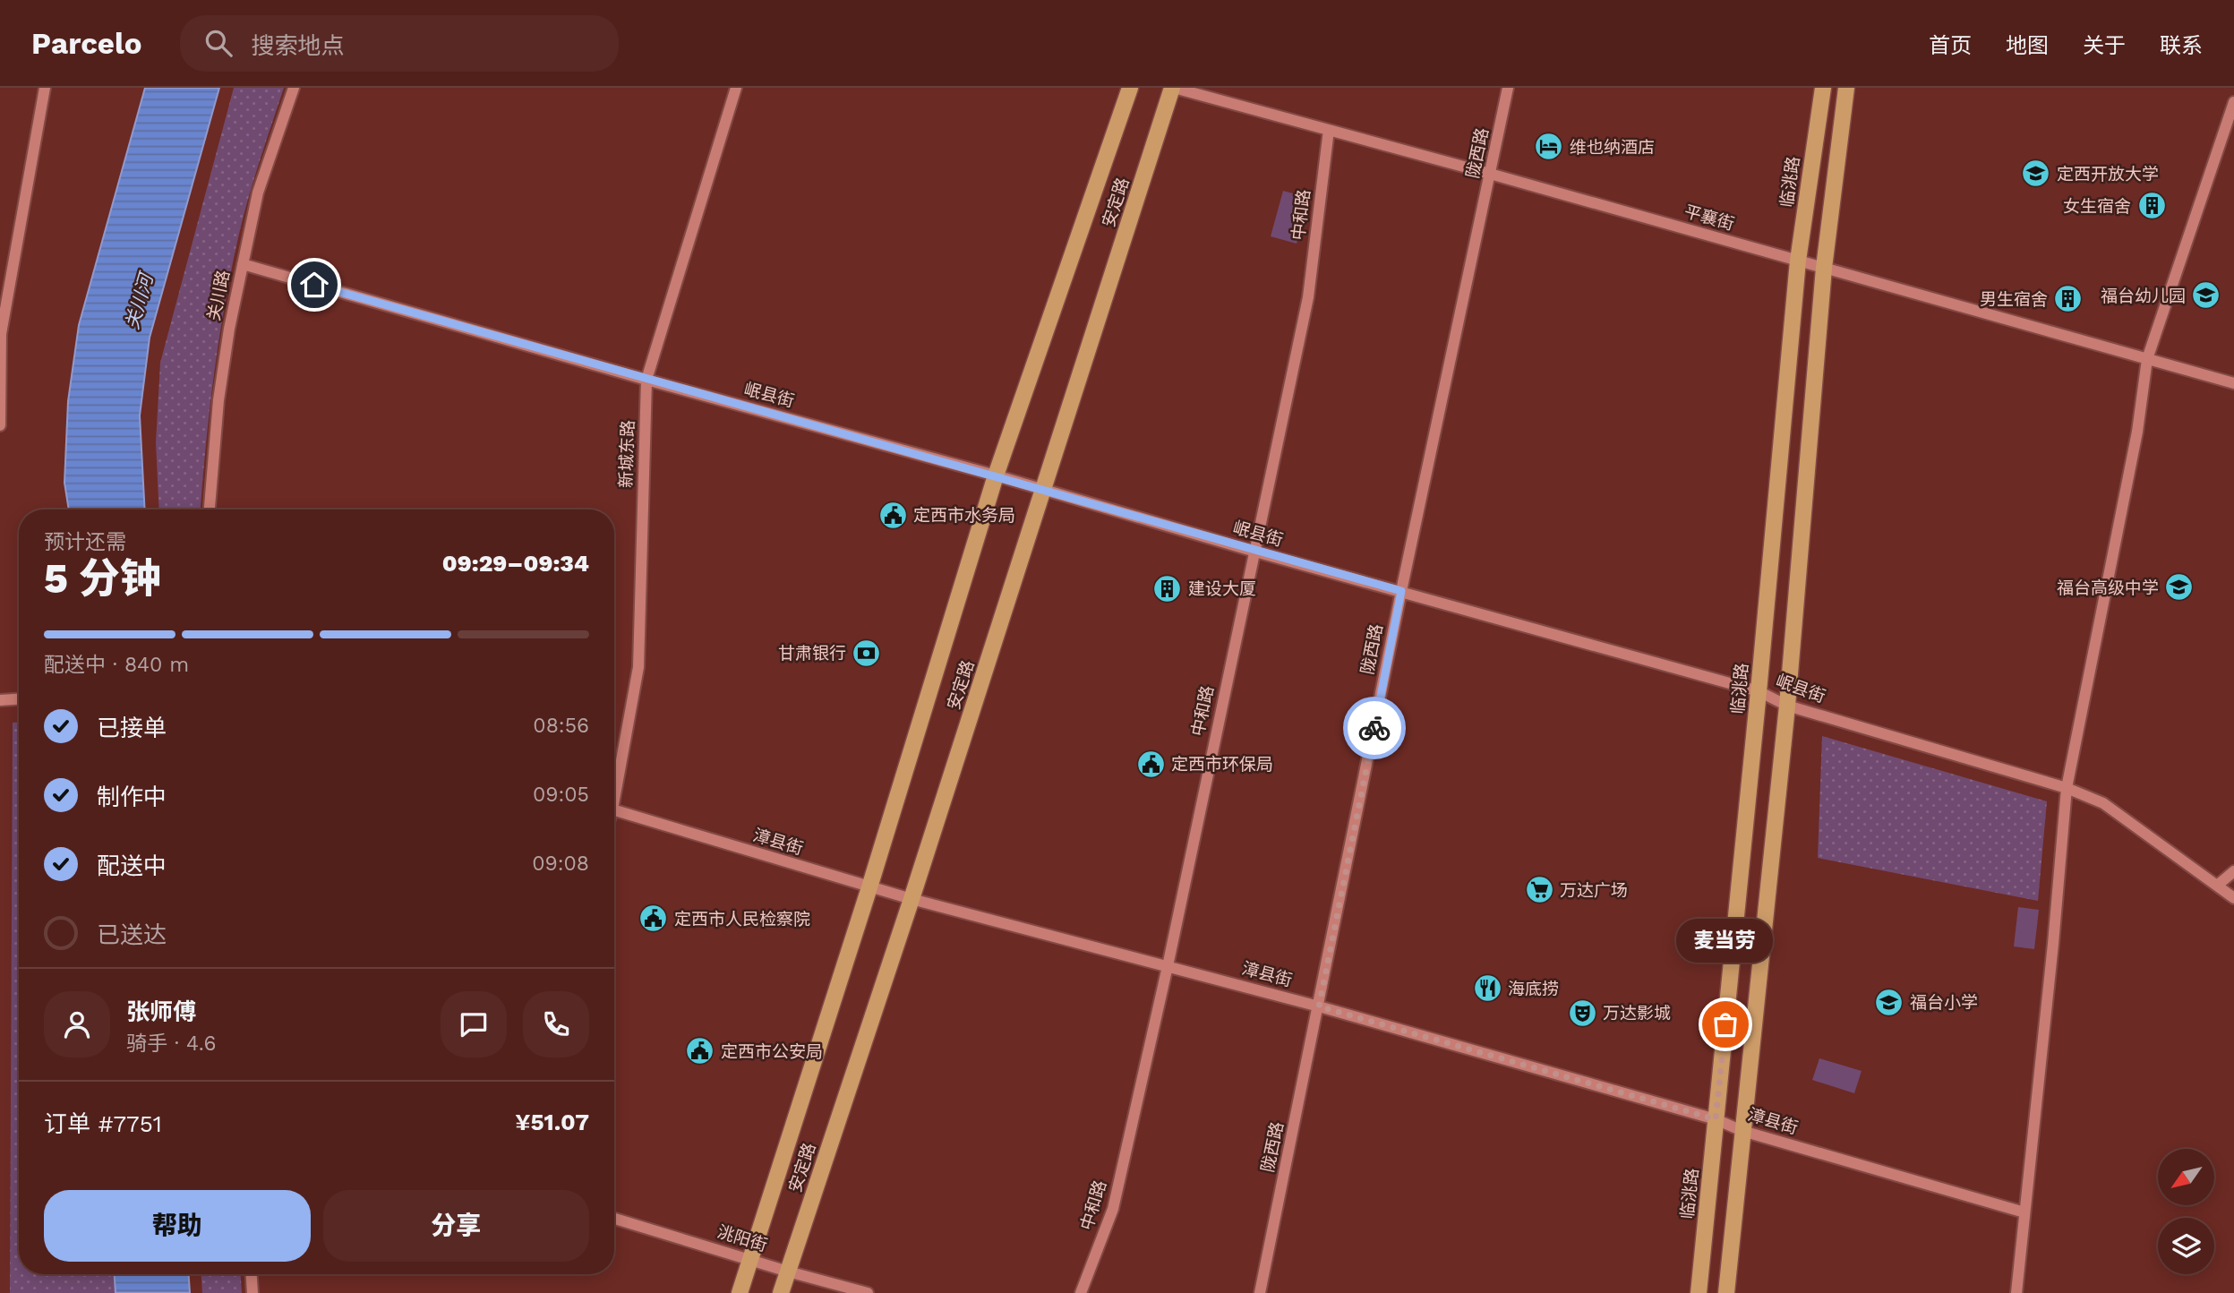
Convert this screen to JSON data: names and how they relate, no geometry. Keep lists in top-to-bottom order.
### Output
{
  "streets": {
    "main road": ["临洮路", "安定路"],
    "street": [
      "陇西路",
      "中和路",
      "平襄街",
      "关川路",
      "岷县街",
      "新城东路",
      "漳县街",
      "洮阳街"
    ]
  },
  "crossings": [
    ["陇西路", "平襄街"],
    ["陇西路", "岷县街"],
    ["陇西路", "漳县街"],
    ["临洮路", "平襄街"],
    ["临洮路", "岷县街"],
    ["临洮路", "漳县街"],
    ["安定路", "平襄街"],
    ["安定路", "岷县街"],
    ["安定路", "漳县街"],
    ["安定路", "洮阳街"],
    ["中和路", "平襄街"],
    ["中和路", "岷县街"],
    ["中和路", "漳县街"],
    ["关川路", "岷县街"],
    ["岷县街", "新城东路"]
  ],
  "water": ["关川河"],
  "places": {
    "hotel": ["维也纳酒店"],
    "school or university": [
      "定西开放大学",
      "福台幼儿园",
      "福台高级中学",
      "福台小学"
    ],
    "building": ["女生宿舍", "男生宿舍", "建设大厦"],
    "public building": [
      "定西市水务局",
      "定西市环保局",
      "定西市人民检察院",
      "定西市公安局"
    ],
    "bank": ["甘肃银行"],
    "supermarket": ["万达广场"],
    "restaurant": ["海底捞"],
    "theatre": ["万达影城"],
    "other": ["麦当劳"]
  },
  "north": "bottom left",
  "page": {
    "header": "Parcelo",
    "search": "搜索地点",
    "nav": [
      "首页",
      "地图",
      "关于",
      "联系"
    ],
    "heading": ["5 分钟", "预计还需", "09:29–09:34"],
    "panel": [
      "张师傅",
      "骑手 · 4.6",
      "订单 #7751",
      "¥51.07"
    ],
    "bar": "配送中 · 840 m",
    "list": [
      ["已接单", "08:56"],
      ["制作中", "09:05"],
      ["配送中", "09:08"],
      "已送达"
    ],
    "bubble": "麦当劳",
    "buttons": ["帮助", "分享"]
  }
}
